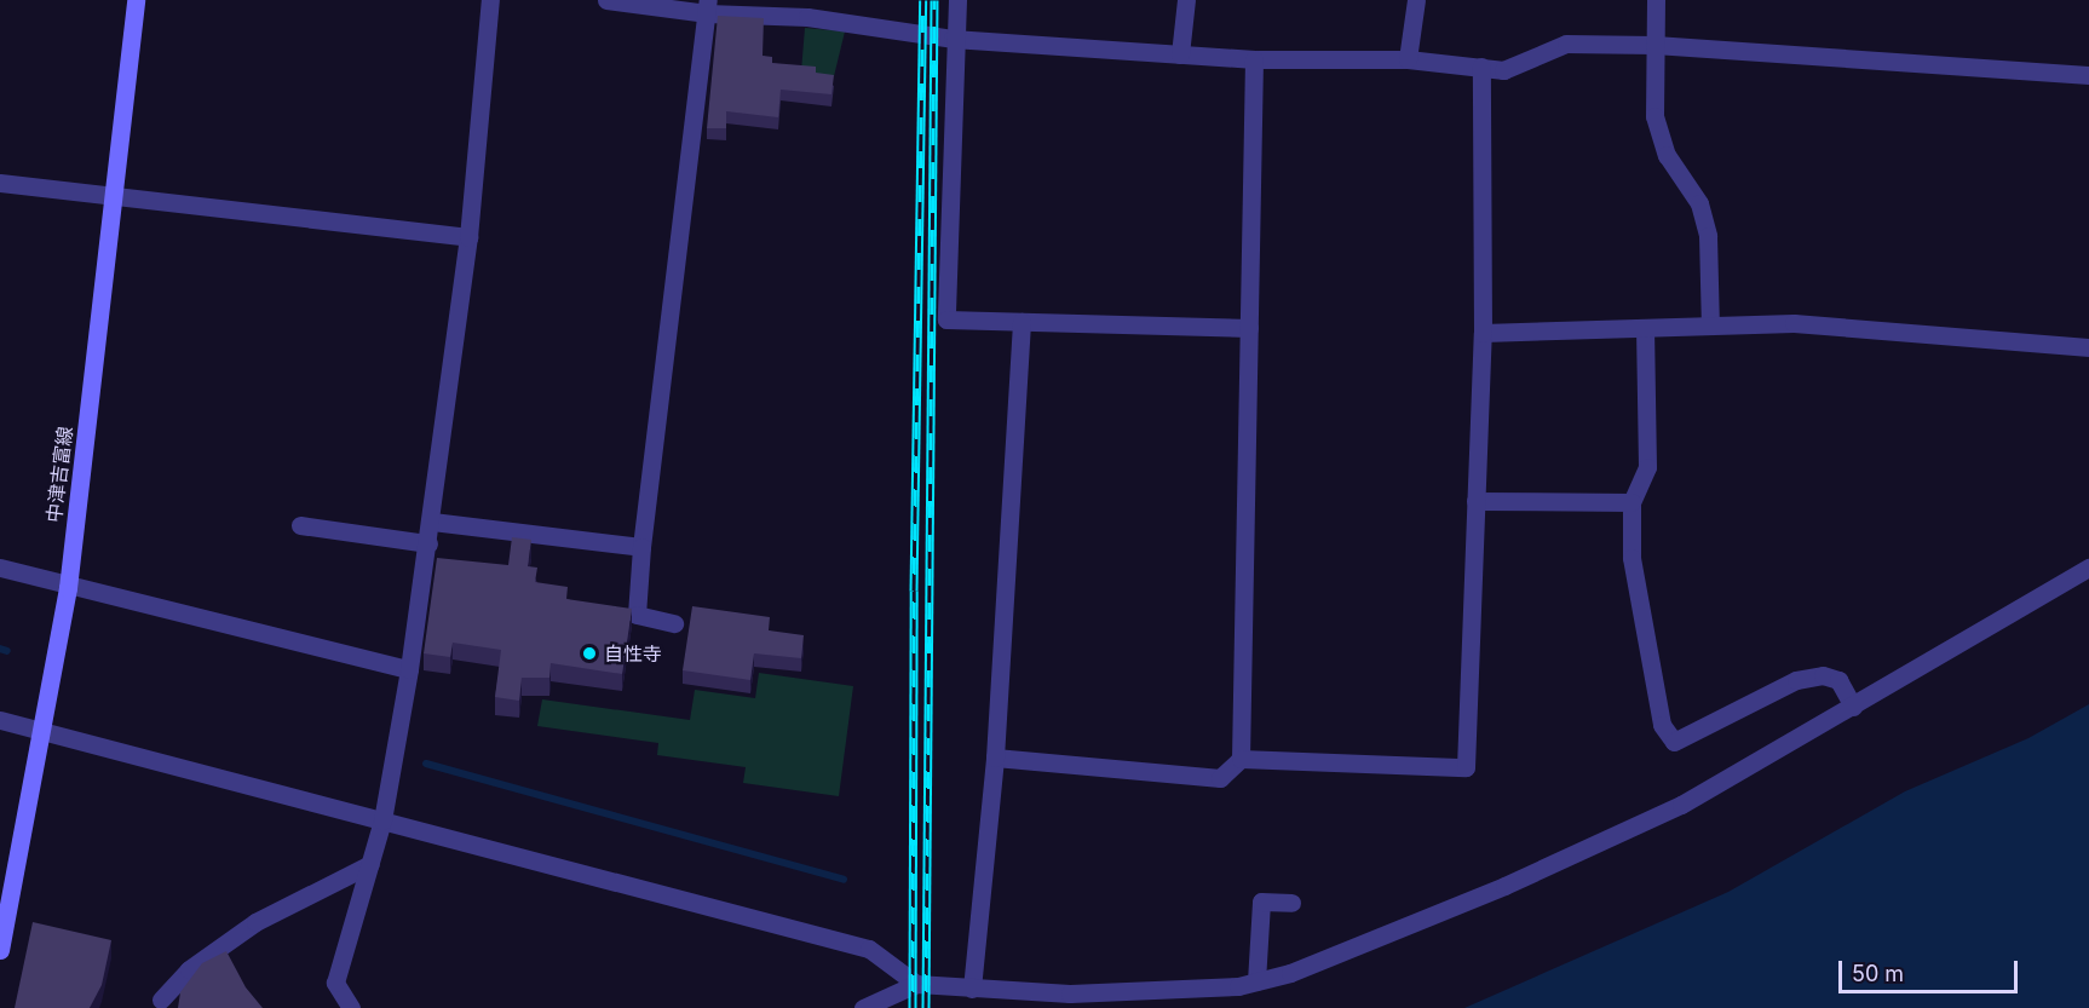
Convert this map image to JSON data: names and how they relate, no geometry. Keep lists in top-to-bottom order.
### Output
{
  "streets": {
    "main road": ["中津吉富線"]
  },
  "places": ["自性寺"],
  "scale_bar": "50 m"
}
